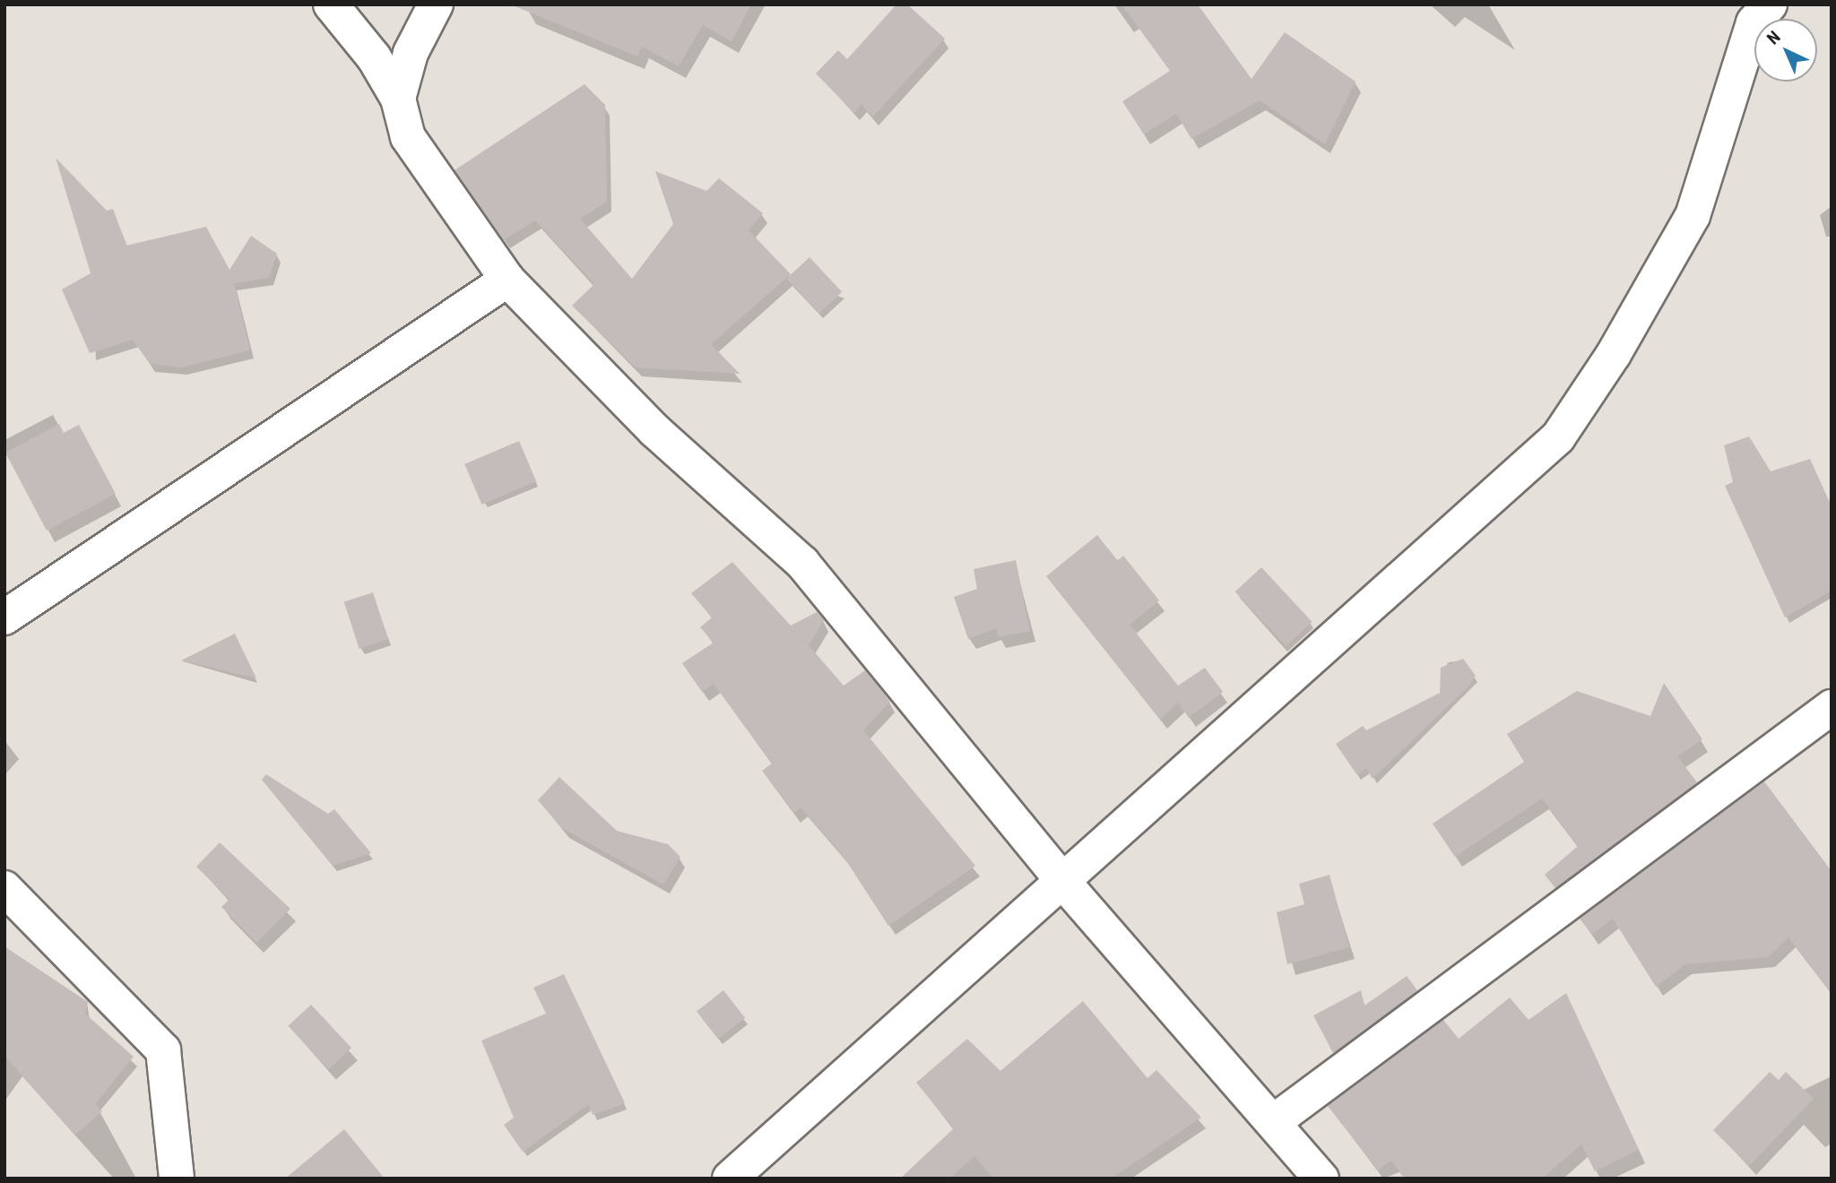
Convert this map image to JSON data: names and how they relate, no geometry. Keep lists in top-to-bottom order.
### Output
{
  "north": "top left"
}
